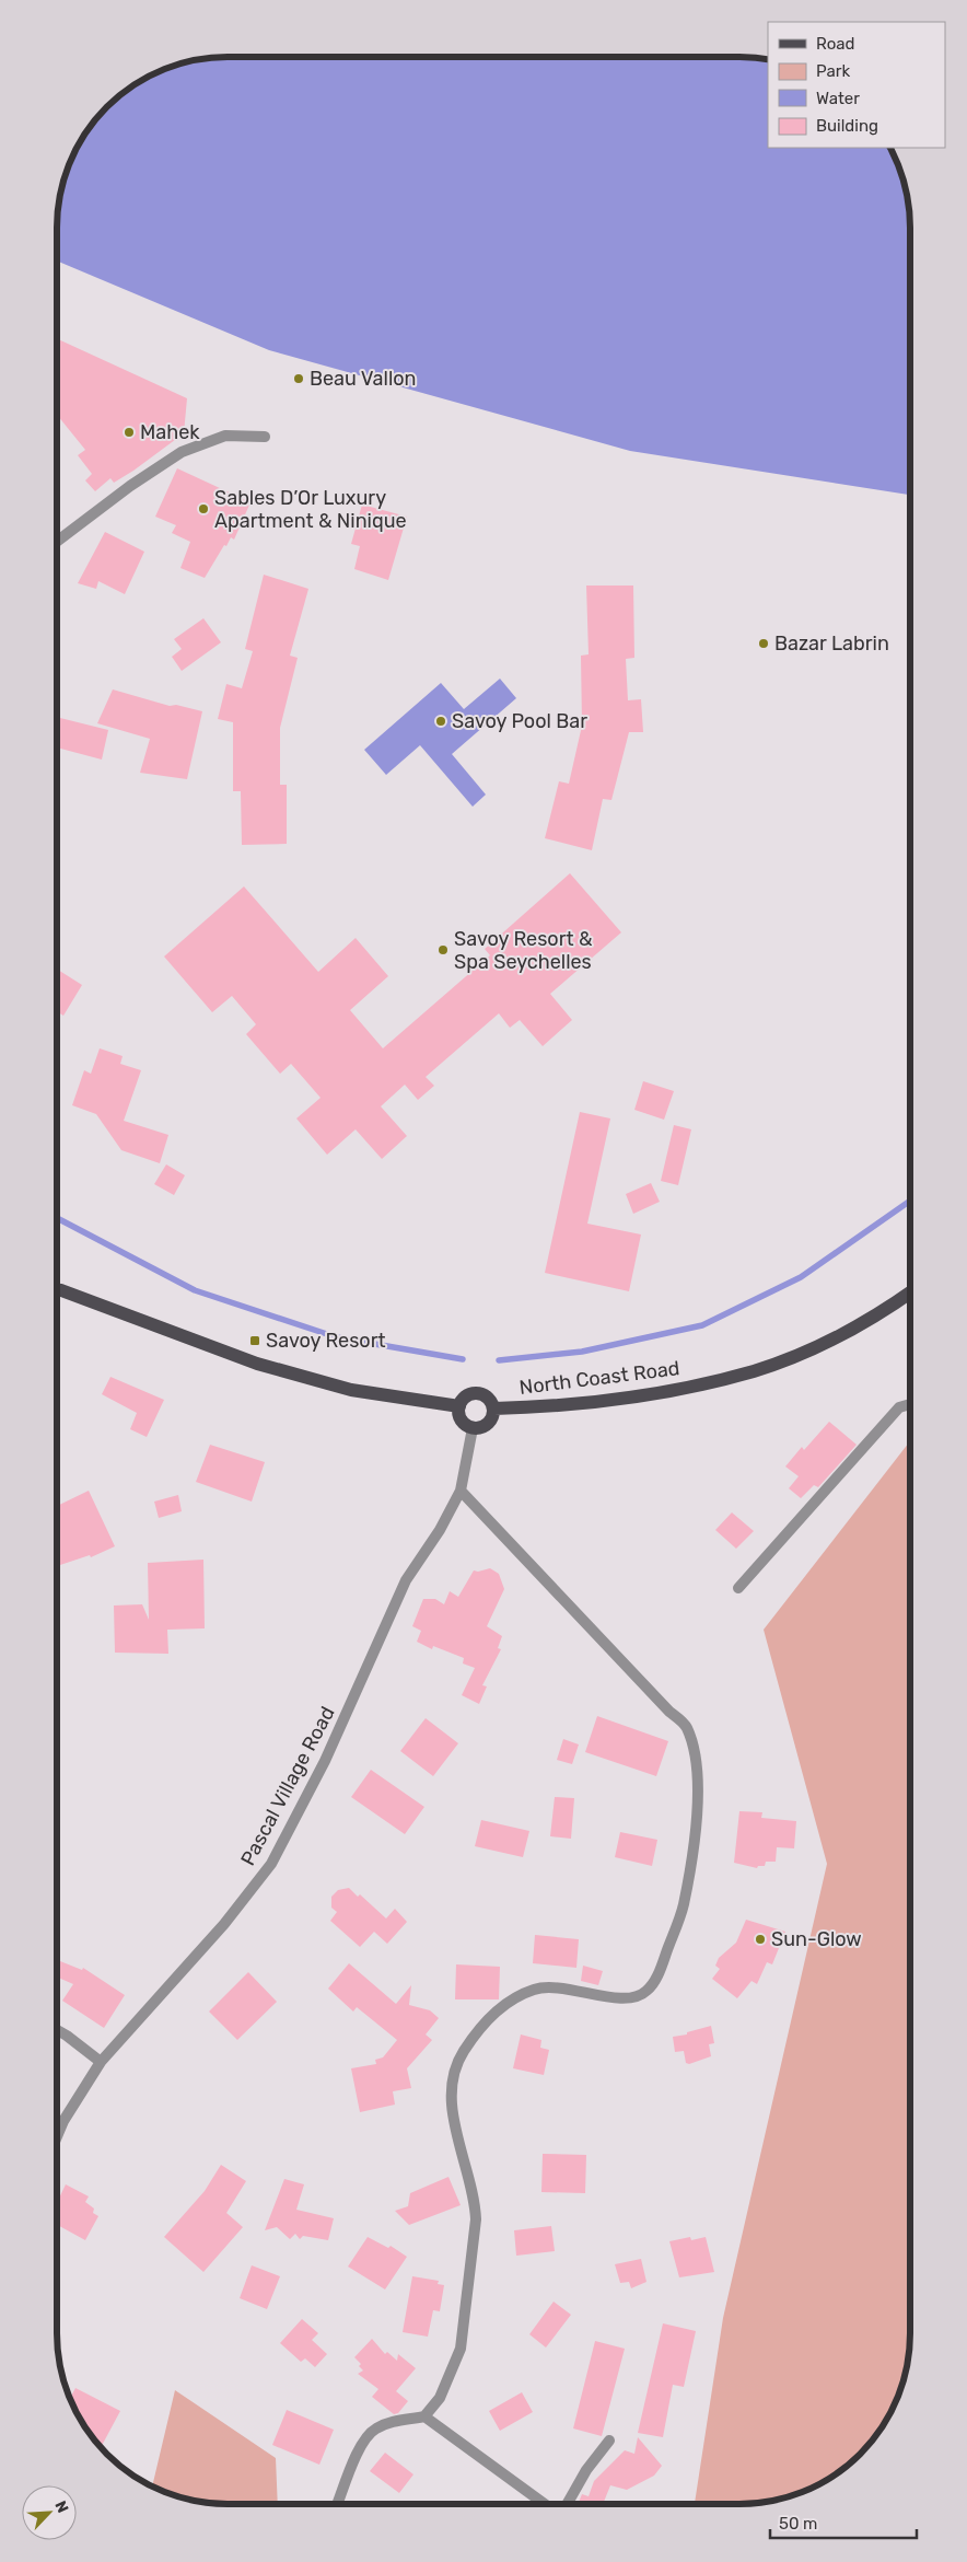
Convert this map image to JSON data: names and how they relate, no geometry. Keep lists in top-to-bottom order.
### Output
{
  "streets": {
    "main road": ["North Coast Road"],
    "street": ["Pascal Village Road"]
  },
  "crossings": [
    ["North Coast Road", "Pascal Village Road"]
  ],
  "places": {
    "other": [
      "Beau Vallon",
      "Mahek",
      "Sables D’Or Luxury Apartment & Ninique",
      "Bazar Labrin",
      "Savoy Pool Bar",
      "Savoy Resort & Spa Seychelles",
      "Sun-Glow"
    ],
    "transit": ["Savoy Resort"]
  },
  "legend": [
    "Road",
    "Park",
    "Water",
    "Building"
  ],
  "scale_bar": "50 m",
  "north": "top right"
}
